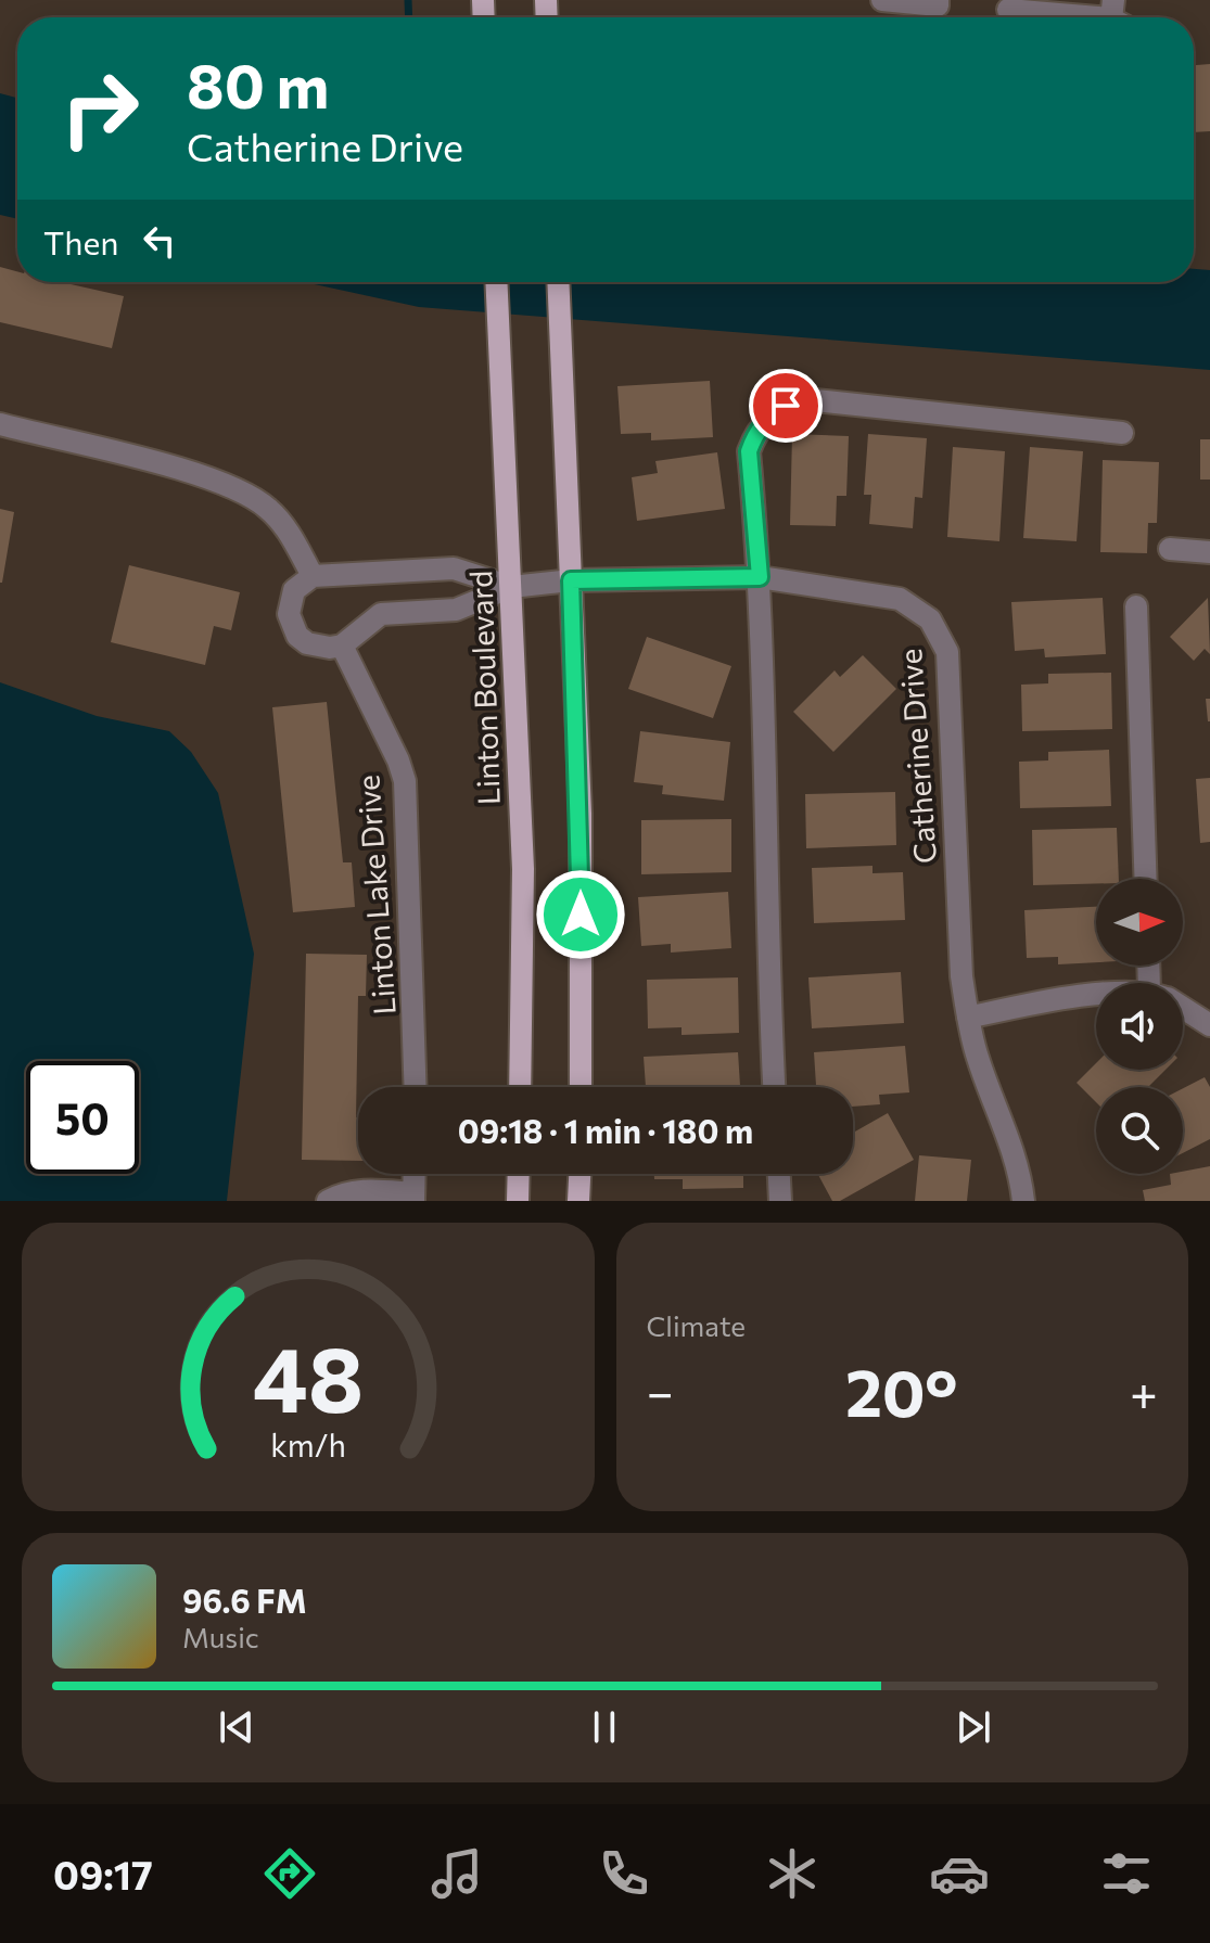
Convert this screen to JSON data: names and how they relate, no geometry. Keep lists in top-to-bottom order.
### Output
{
  "streets": {
    "main road": ["Linton Boulevard"],
    "street": ["Catherine Drive", "Linton Lake Drive"]
  },
  "crossings": [
    ["Linton Boulevard", "Catherine Drive"]
  ],
  "north": "right",
  "page": {
    "turn": ["80 m", "Catherine Drive"],
    "then": "Then",
    "limit": "50",
    "trip": "09:18 · 1 min · 180 m",
    "tile": "Climate",
    "heat": ["−", "20°", "+"],
    "song": ["96.6 FM", "Music"],
    "tabs": "09:17",
    "gauge": ["48", "km/h"]
  }
}
